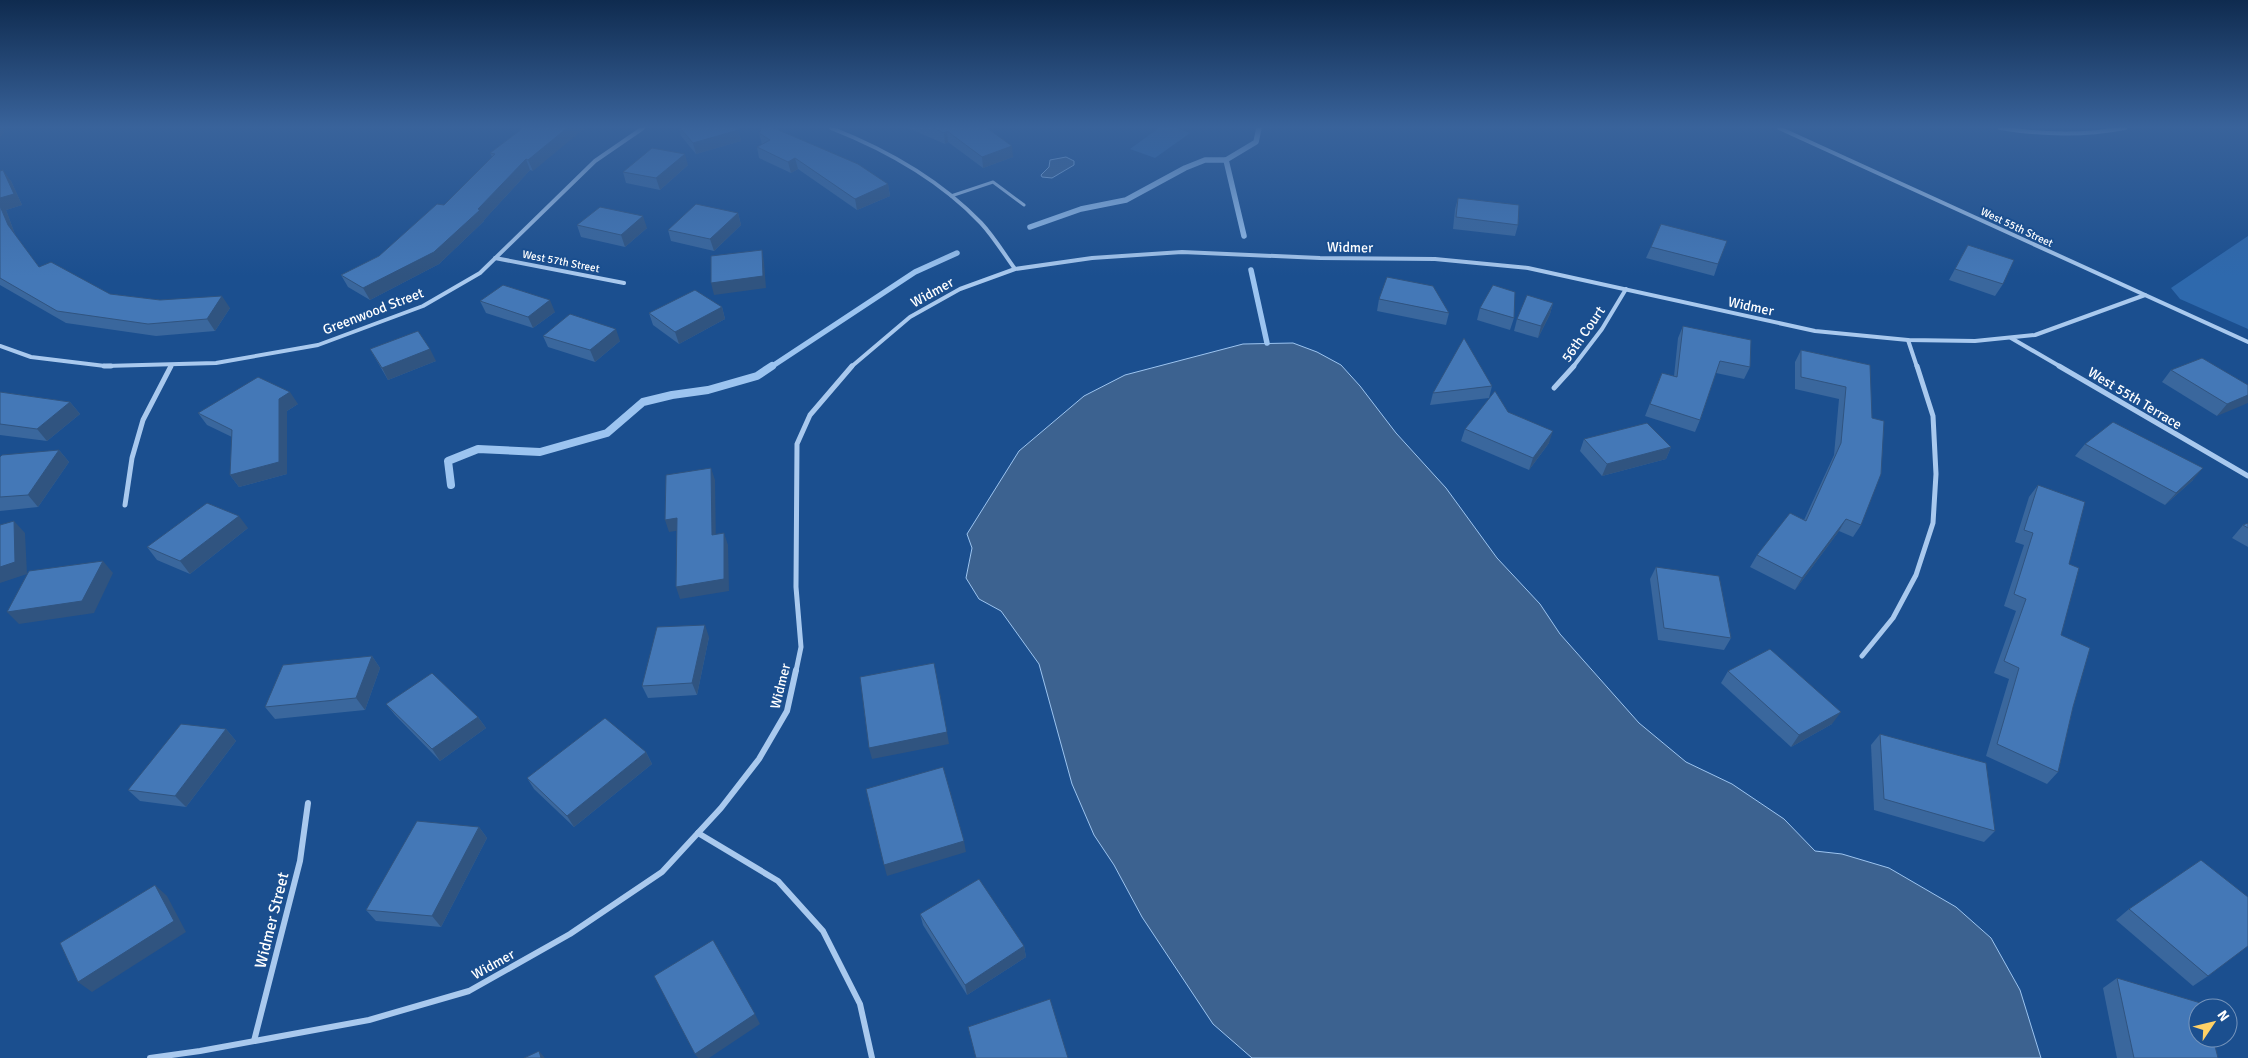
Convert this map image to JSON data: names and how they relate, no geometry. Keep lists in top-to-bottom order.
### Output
{
  "streets": {
    "street": [
      "West 55th Street",
      "Widmer",
      "West 57th Street",
      "Greenwood Street",
      "56th Court",
      "West 55th Terrace",
      "Widmer Street"
    ]
  },
  "crossings": [
    ["West 55th Street", "Widmer"],
    ["Widmer", "56th Court"],
    ["Widmer", "West 55th Terrace"],
    ["Widmer", "Widmer Street"],
    ["West 57th Street", "Greenwood Street"]
  ],
  "north": "top right"
}
